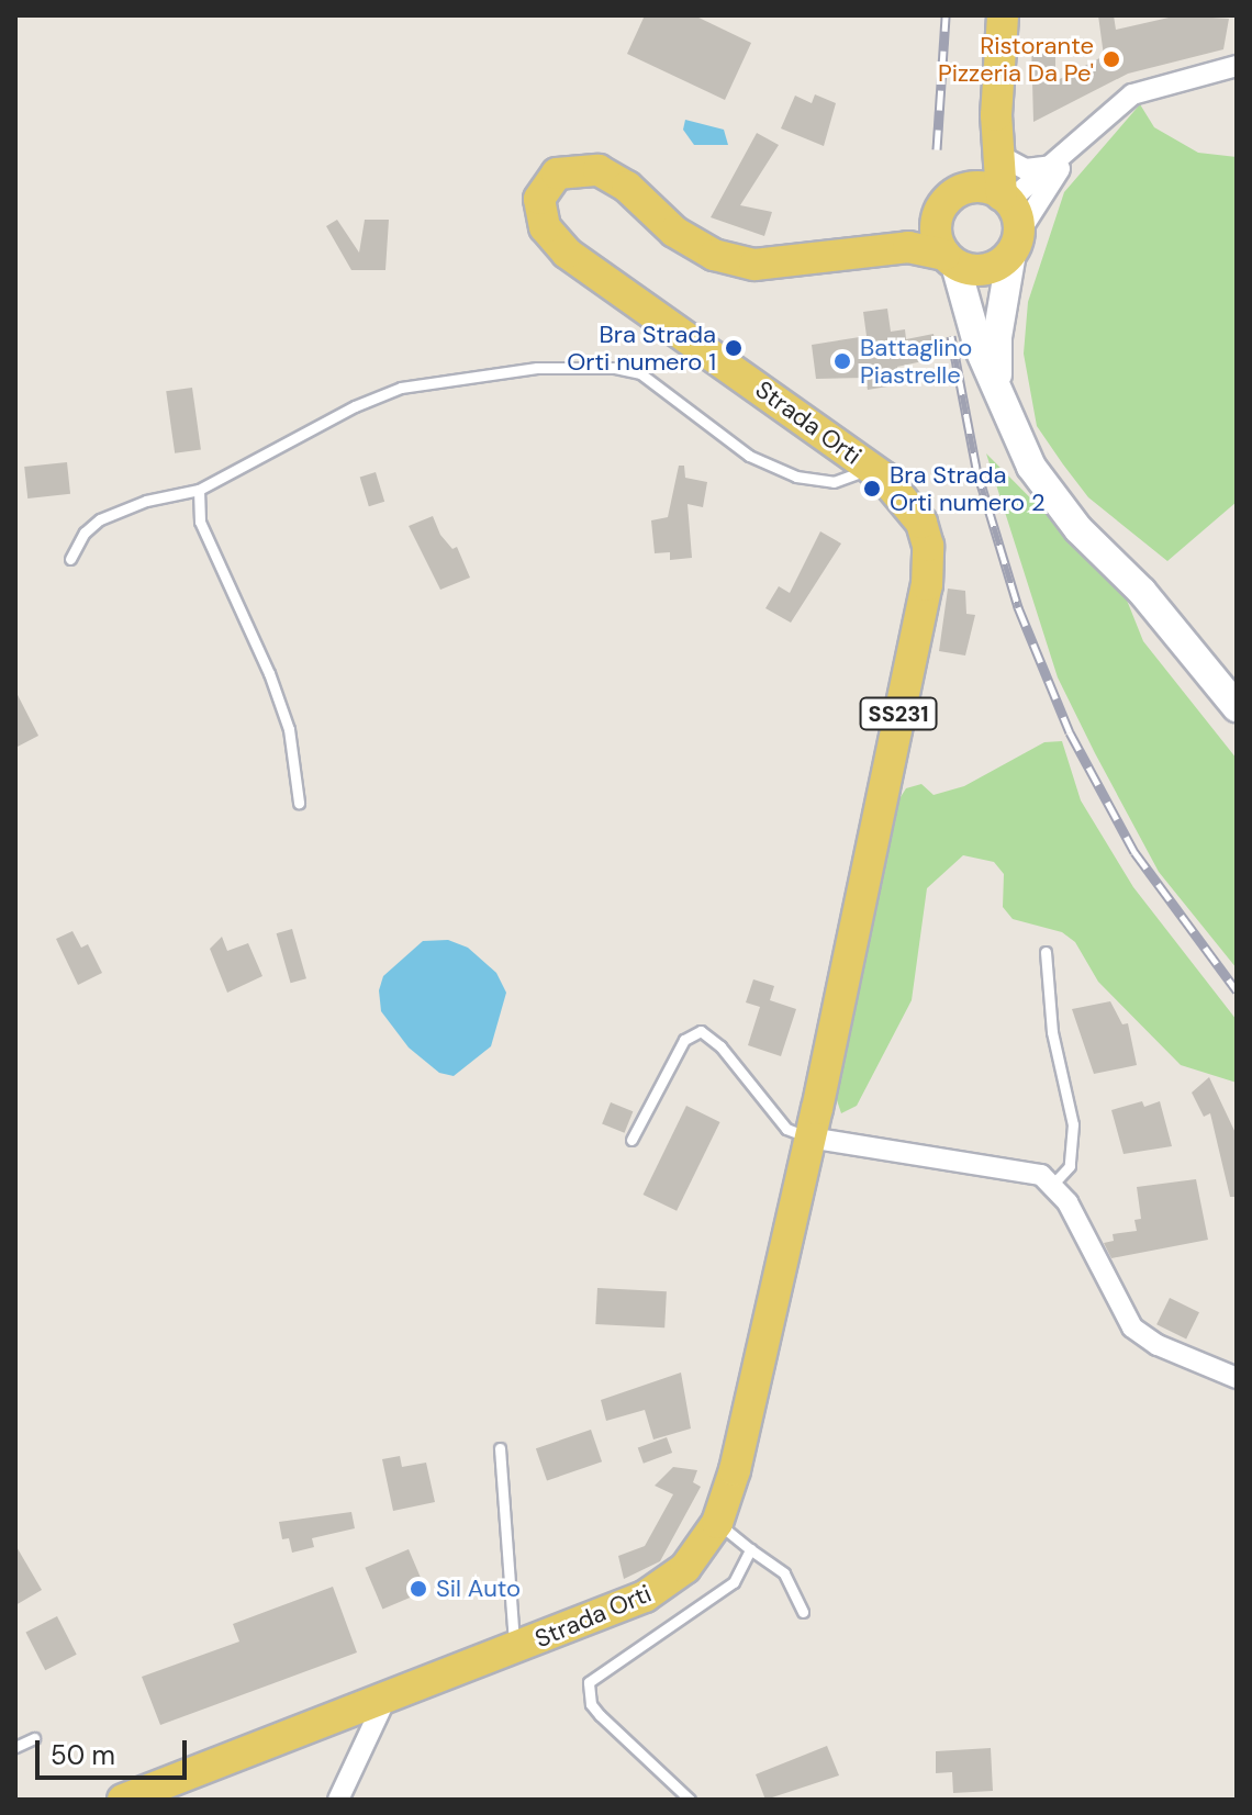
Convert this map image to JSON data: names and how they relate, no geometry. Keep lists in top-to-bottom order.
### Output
{
  "streets": {
    "main road": ["Strada Orti", "SS231"]
  },
  "crossings": [
    ["Strada Orti", "SS231"]
  ],
  "places": [
    "Ristorante Pizzeria Da Pe'",
    "Bra Strada Orti numero 1",
    "Battaglino Piastrelle",
    "Bra Strada Orti numero 2",
    "Sil Auto"
  ],
  "scale_bar": "50 m"
}
